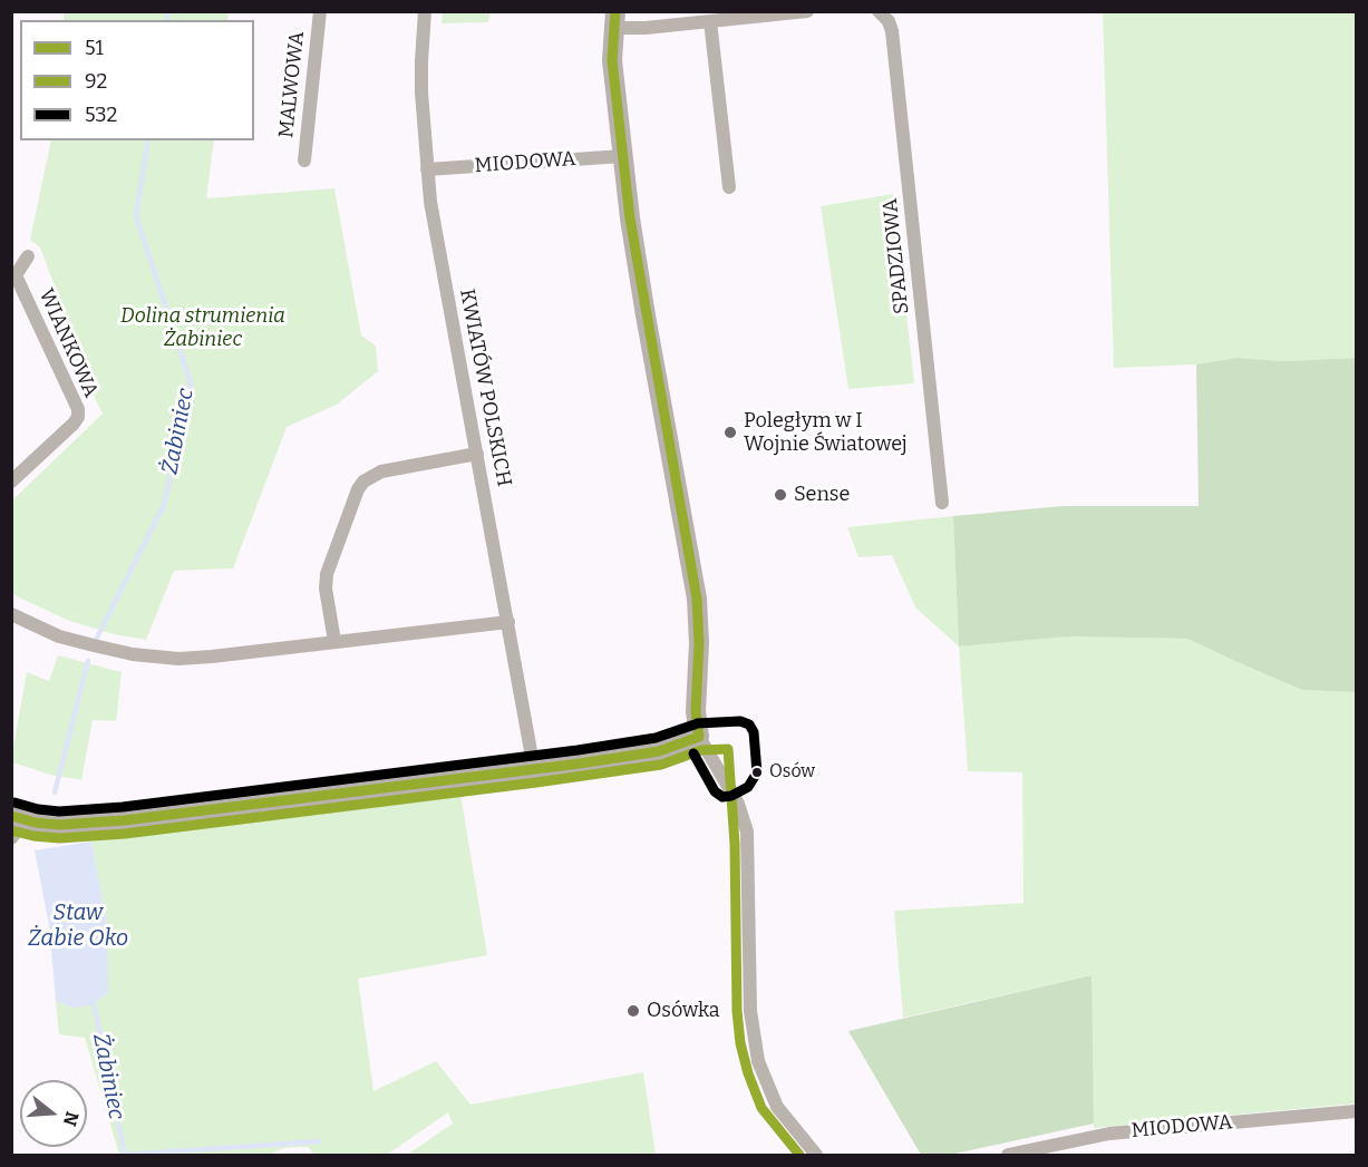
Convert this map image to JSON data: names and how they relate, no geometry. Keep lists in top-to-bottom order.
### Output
{
  "streets": {
    "street": [
      "MALWOWA",
      "MIODOWA",
      "SPADZIOWA",
      "WIANKOWA",
      "KWIATÓW POLSKICH"
    ]
  },
  "crossings": [
    ["MIODOWA", "KWIATÓW POLSKICH"]
  ],
  "water": ["Żabiniec", "Staw Żabie Oko"],
  "parks": ["Dolina strumienia Żabiniec"],
  "places": [
    "Poległym w I Wojnie Światowej",
    "Sense",
    "Osów",
    "Osówka"
  ],
  "lines": ["transit line 51", "transit line 532", "transit line 92"],
  "legend": ["51", "92", "532"],
  "north": "right"
}
